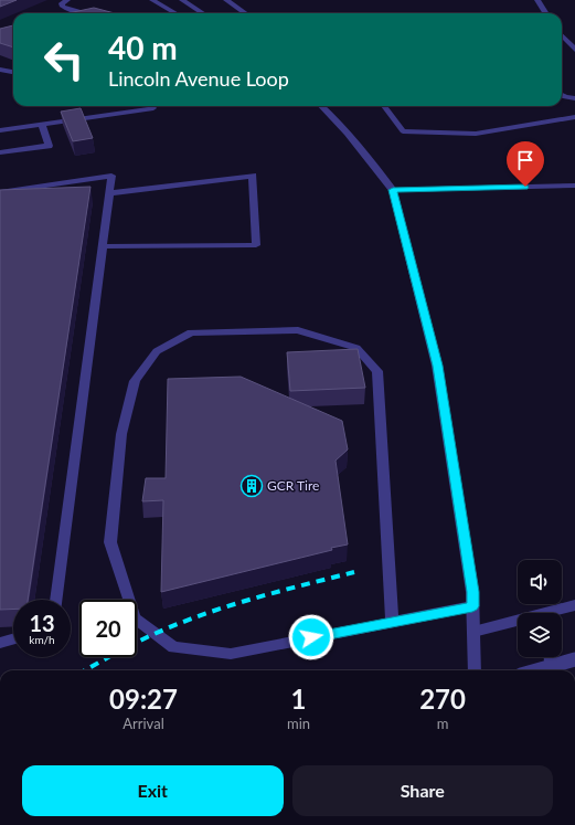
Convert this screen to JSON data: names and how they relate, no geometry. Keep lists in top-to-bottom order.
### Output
{
  "places": {
    "building": ["GCR Tire"]
  },
  "page": {
    "turn": ["40 m", "Lincoln Avenue Loop"],
    "speed": "13 km/h",
    "limit": "20",
    "eta": [
      "09:27",
      "Arrival",
      "1",
      "min",
      "270",
      "m"
    ],
    "buttons": ["Exit", "Share"]
  }
}
